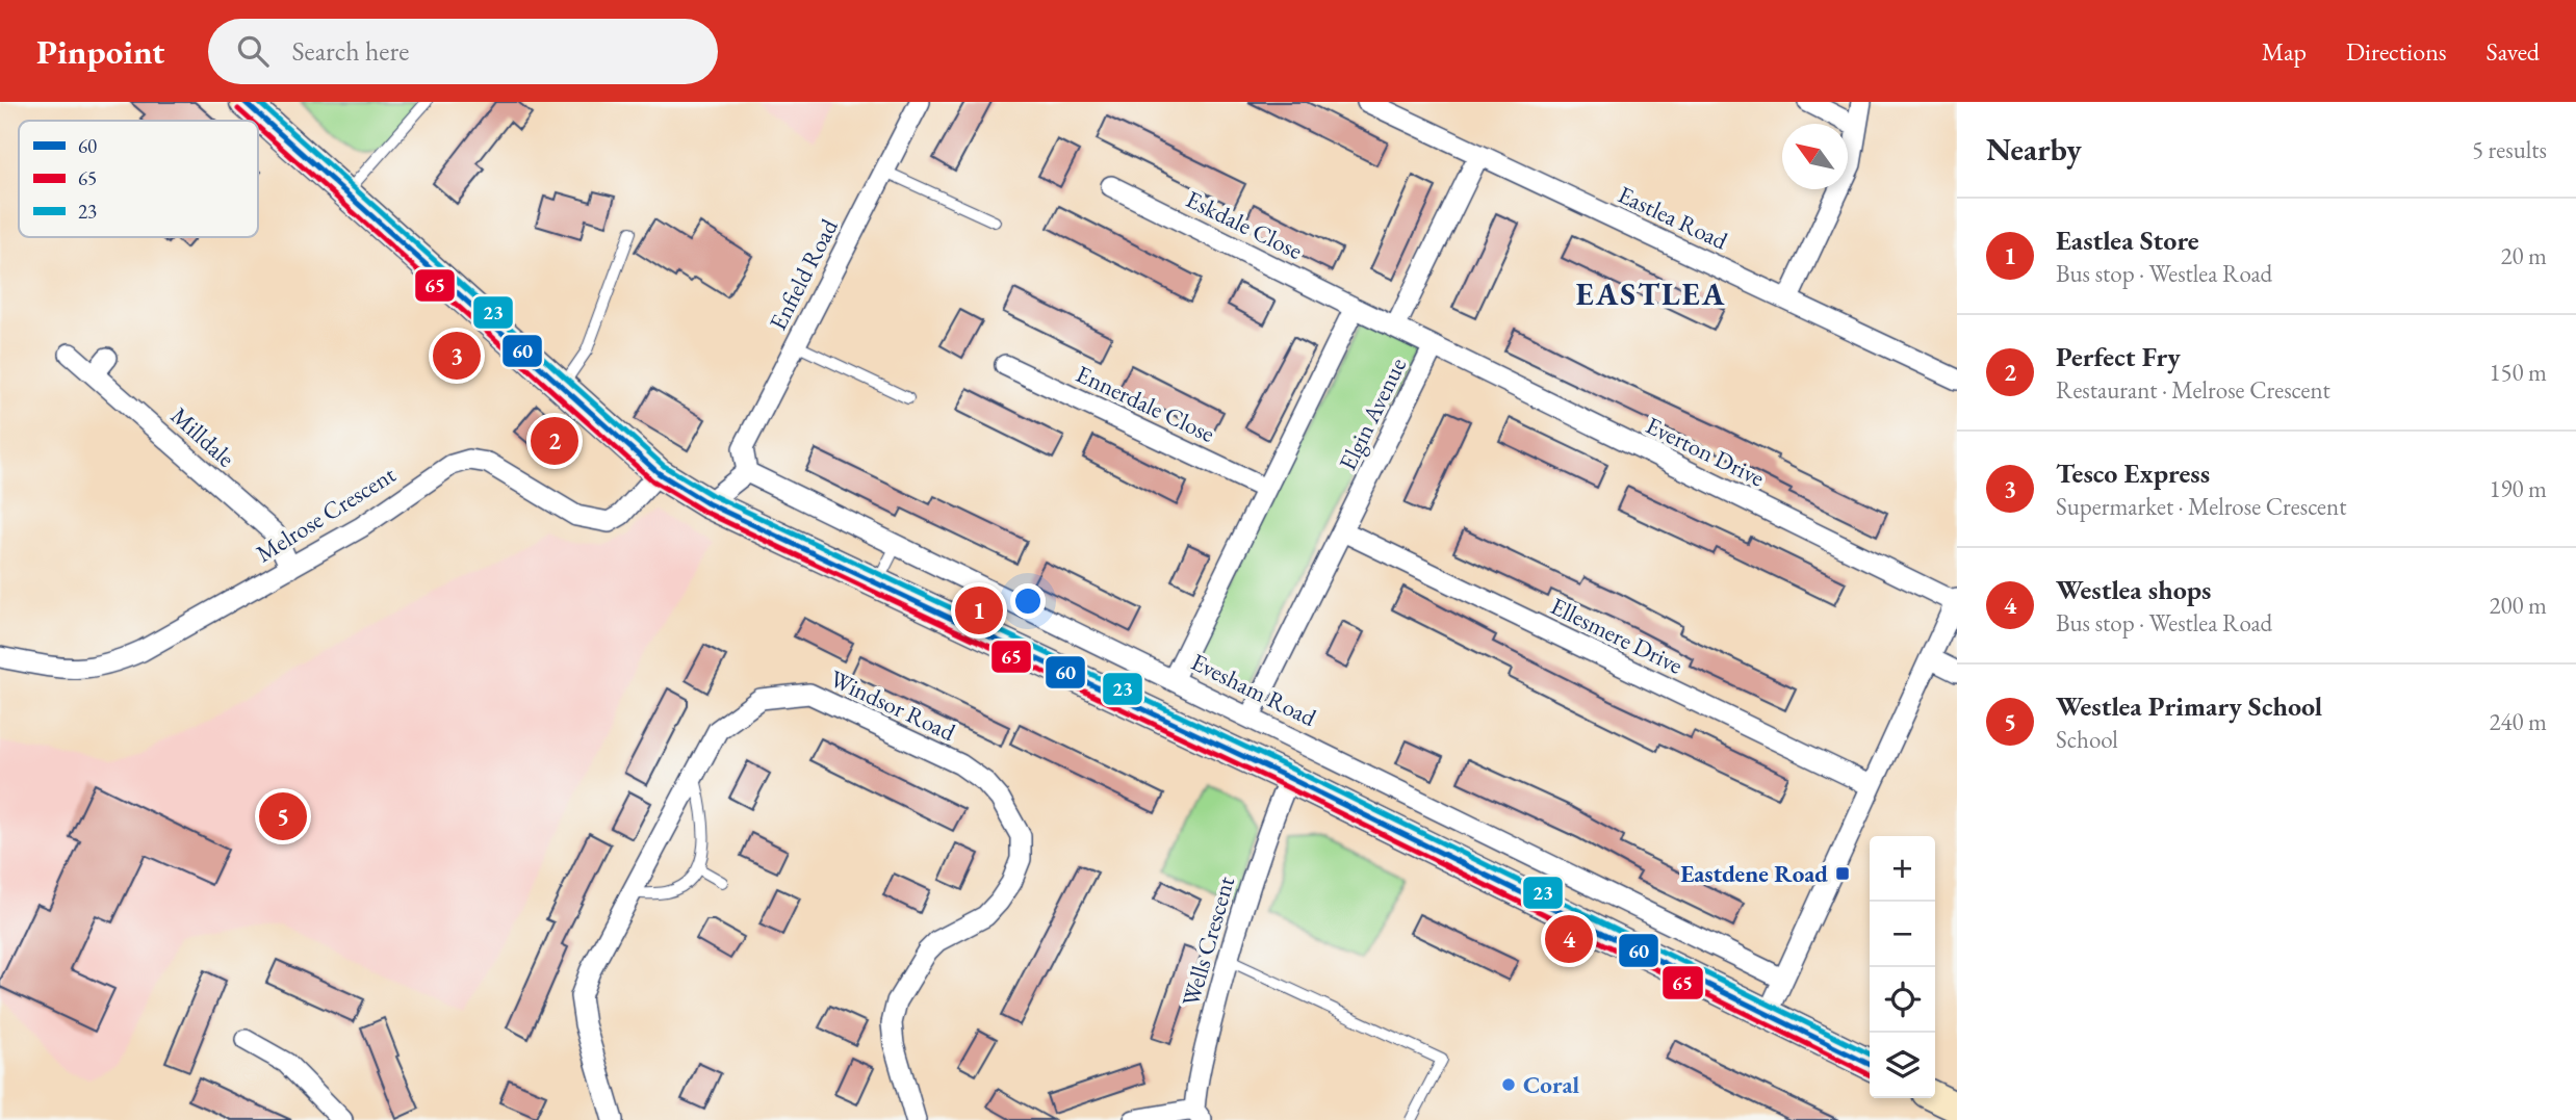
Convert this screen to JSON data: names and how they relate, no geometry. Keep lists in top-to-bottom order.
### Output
{
  "streets": {
    "street": [
      "Eastlea Road",
      "Eskdale Close",
      "Enfield Road",
      "Ennerdale Close",
      "Elgin Avenue",
      "Milldale",
      "Everton Drive",
      "Melrose Crescent",
      "Ellesmere Drive",
      "Evesham Road",
      "Windsor Road",
      "Wells Crescent"
    ]
  },
  "crossings": [
    ["Eskdale Close", "Elgin Avenue"],
    ["Enfield Road", "Evesham Road"],
    ["Elgin Avenue", "Everton Drive"],
    ["Elgin Avenue", "Ellesmere Drive"],
    ["Elgin Avenue", "Evesham Road"],
    ["Milldale", "Melrose Crescent"]
  ],
  "districts": ["EASTLEA"],
  "places": {
    "transit": ["Eastdene Road"],
    "other": ["Coral"]
  },
  "lines": ["transit line 60", "transit line 23", "transit line 65"],
  "legend": ["60", "65", "23"],
  "north": "top left",
  "page": {
    "header": "Pinpoint",
    "search": "Search here",
    "nav": ["Map", "Directions", "Saved"],
    "heading": ["Nearby", "5 results"],
    "list": [
      {
        "mark": "1",
        "name": "Eastlea Store",
        "note": "Bus stop · Westlea Road",
        "value": "20 m"
      },
      {
        "mark": "2",
        "name": "Perfect Fry",
        "note": "Restaurant · Melrose Crescent",
        "value": "150 m"
      },
      {
        "mark": "3",
        "name": "Tesco Express",
        "note": "Supermarket · Melrose Crescent",
        "value": "190 m"
      },
      {
        "mark": "4",
        "name": "Westlea shops",
        "note": "Bus stop · Westlea Road",
        "value": "200 m"
      },
      {
        "mark": "5",
        "name": "Westlea Primary School",
        "note": "School",
        "value": "240 m"
      }
    ],
    "pins": [
      "3",
      "2",
      "1",
      "5",
      "4"
    ],
    "map_buttons": ["+", "−"]
  }
}
